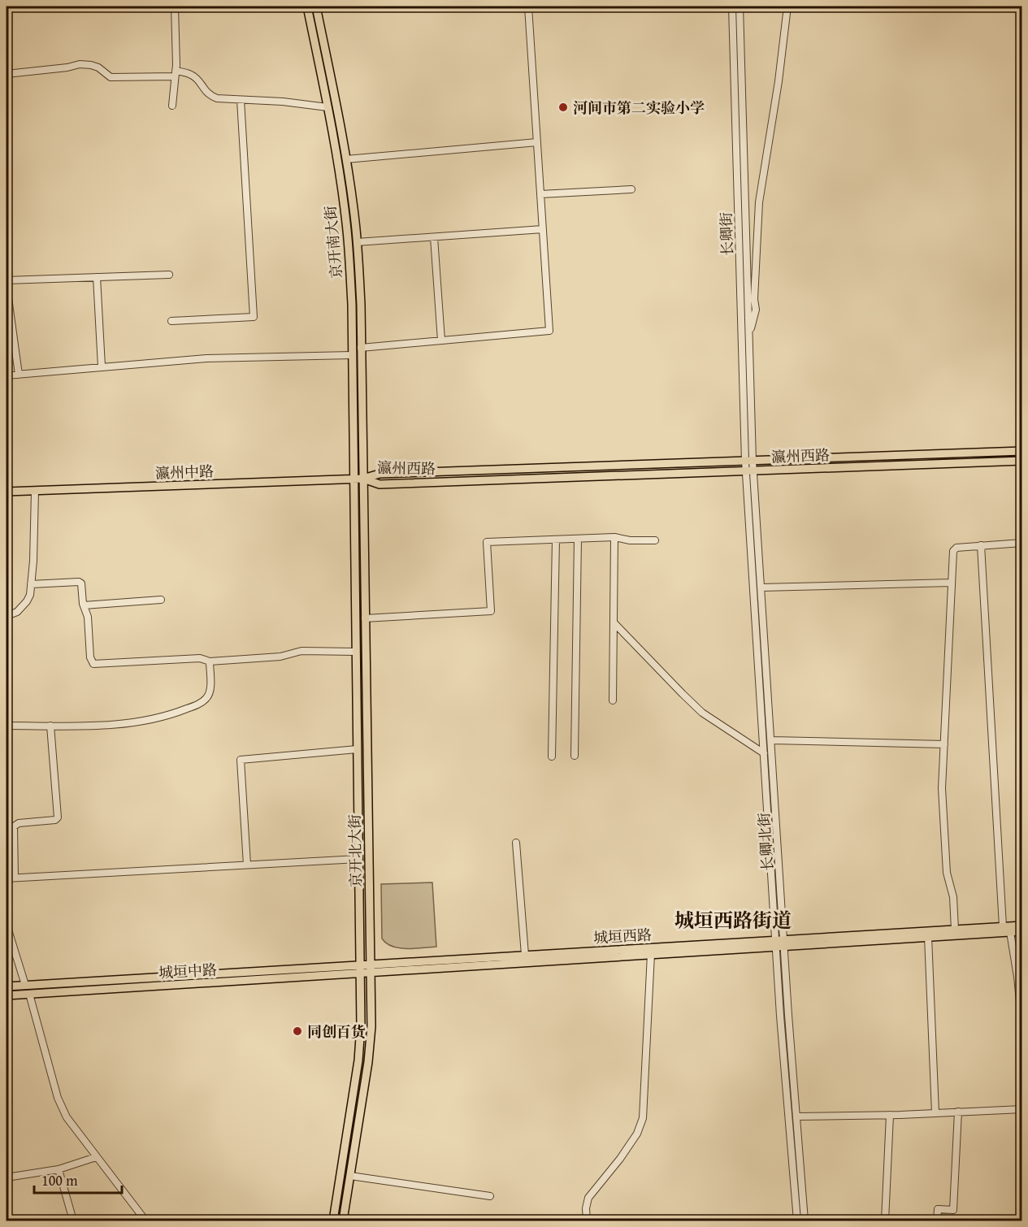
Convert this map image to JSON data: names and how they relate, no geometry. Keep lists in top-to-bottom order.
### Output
{
  "streets": {
    "main road": [
      "京开南大街",
      "瀛州西路",
      "瀛州中路",
      "京开北大街",
      "城垣西路",
      "城垣中路"
    ],
    "street": ["长卿街", "长卿北街"]
  },
  "crossings": [
    ["长卿街", "瀛州西路"],
    ["长卿街", "长卿北街"],
    ["京开南大街", "瀛州西路"],
    ["京开南大街", "瀛州中路"],
    ["京开南大街", "京开北大街"],
    ["瀛州西路", "瀛州中路"],
    ["瀛州西路", "长卿北街"],
    ["瀛州西路", "京开北大街"],
    ["瀛州中路", "京开北大街"],
    ["长卿北街", "城垣西路"],
    ["京开北大街", "城垣西路"],
    ["京开北大街", "城垣中路"],
    ["城垣西路", "城垣中路"]
  ],
  "districts": ["城垣西路街道"],
  "places": ["河间市第二实验小学", "同创百货"],
  "scale_bar": "100 m"
}
